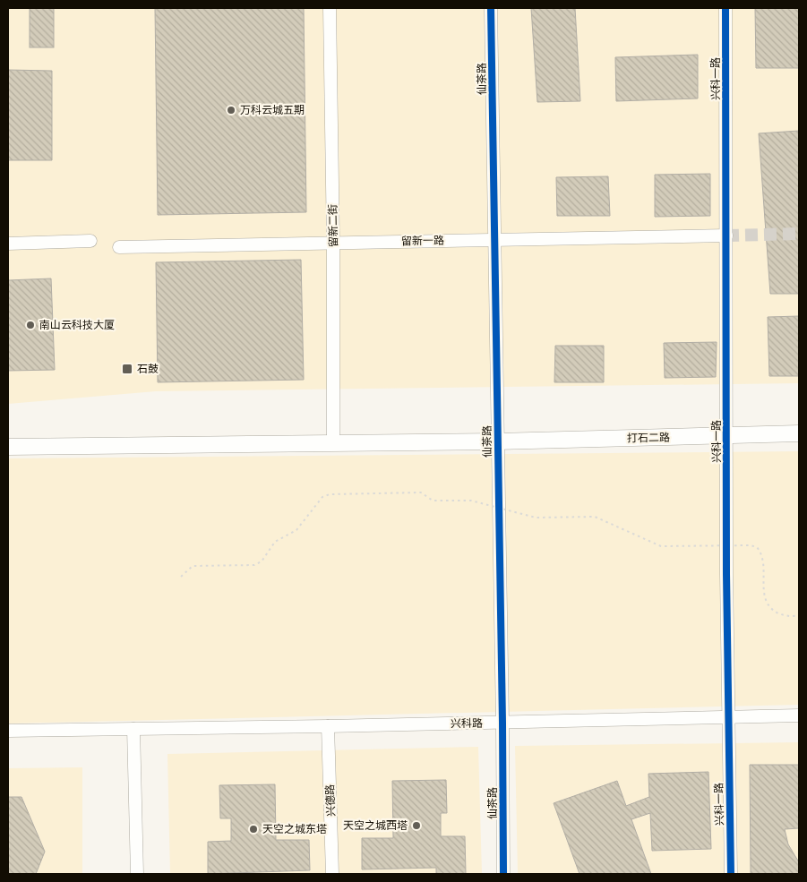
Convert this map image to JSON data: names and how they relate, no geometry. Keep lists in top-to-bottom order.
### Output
{
  "streets": {
    "main road": ["打石二路"],
    "street": [
      "仙茶路",
      "兴科一路",
      "留新二街",
      "留新一路",
      "兴科路",
      "兴德路"
    ]
  },
  "crossings": [
    ["仙茶路", "留新一路"],
    ["仙茶路", "打石二路"],
    ["仙茶路", "兴科路"],
    ["兴科一路", "留新一路"],
    ["兴科一路", "打石二路"],
    ["兴科一路", "兴科路"],
    ["留新二街", "留新一路"],
    ["留新二街", "打石二路"],
    ["兴科路", "兴德路"]
  ],
  "places": {
    "other": [
      "万科云城五期",
      "南山云科技大厦",
      "天空之城西塔",
      "天空之城东塔"
    ],
    "transit": ["石鼓"]
  }
}
